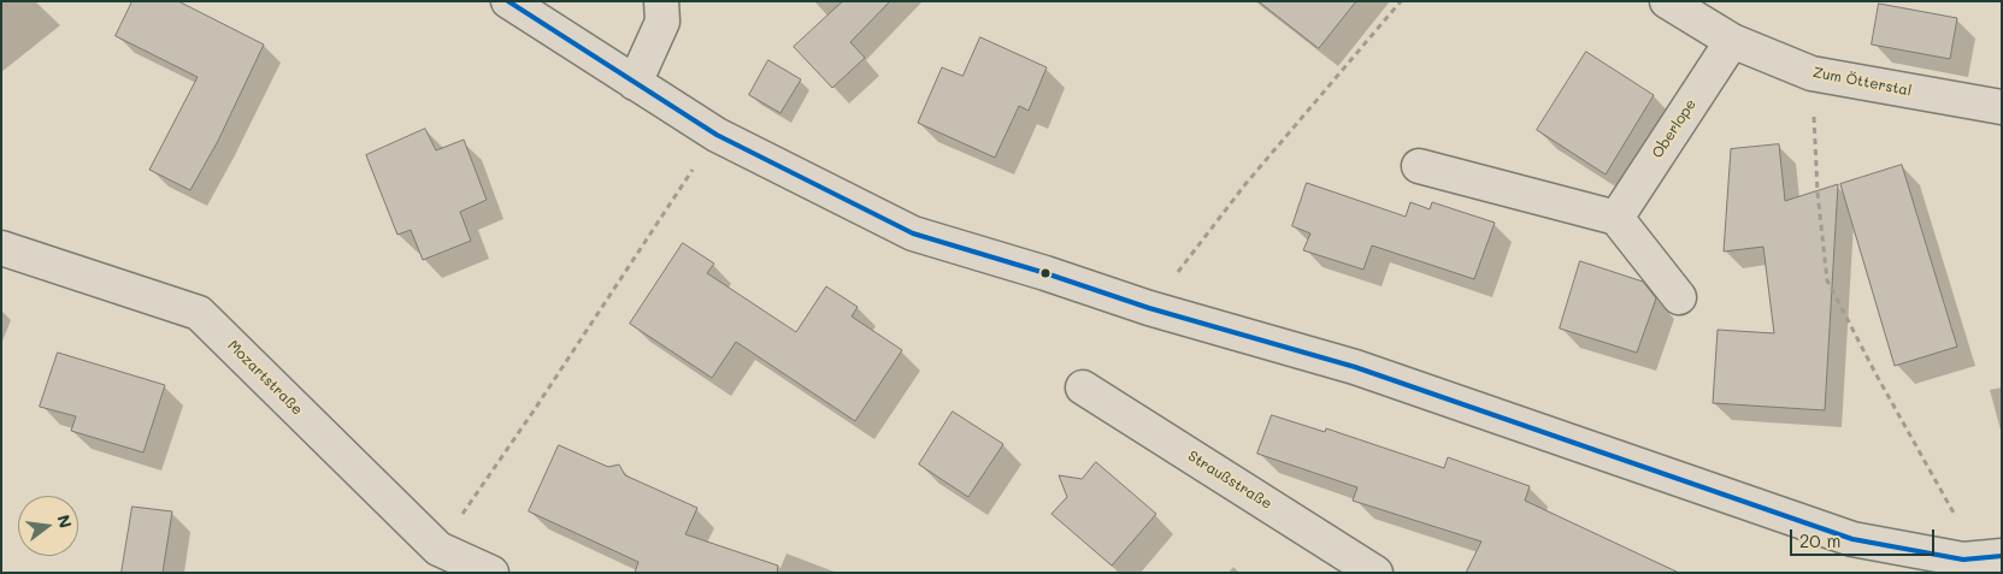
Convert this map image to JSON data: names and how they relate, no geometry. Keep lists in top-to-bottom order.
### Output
{
  "streets": {
    "street": [
      "Zum Ötterstal",
      "Oberlope",
      "Mozartstraße",
      "Straußstraße"
    ]
  },
  "crossings": [
    ["Zum Ötterstal", "Oberlope"]
  ],
  "scale_bar": "20 m",
  "north": "right"
}
